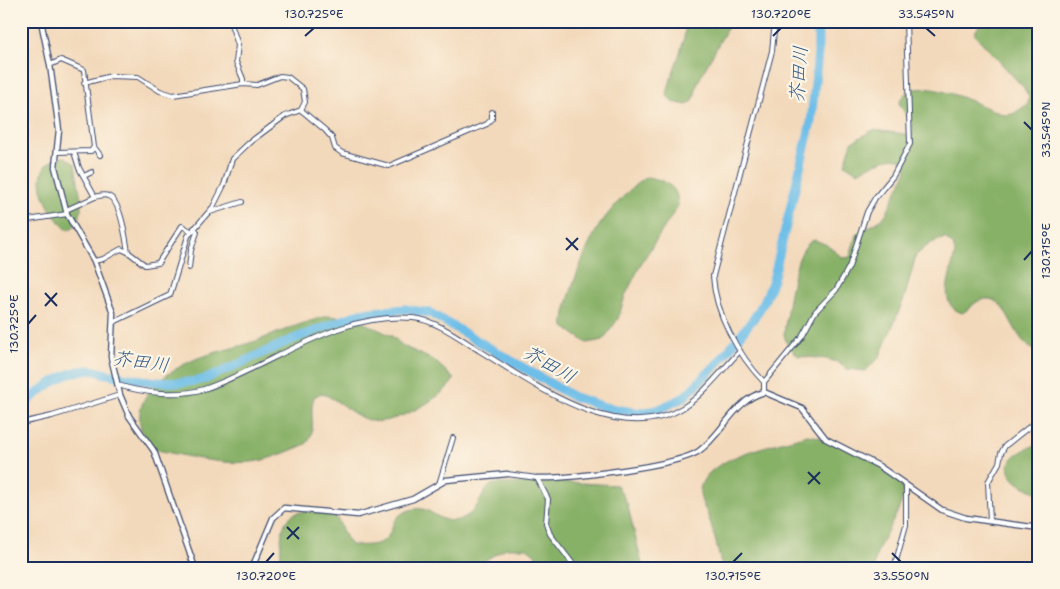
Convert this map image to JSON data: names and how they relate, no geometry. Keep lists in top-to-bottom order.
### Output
{
  "water": ["芥田川"],
  "coordinates": [
    "130.725°E",
    "130.720°E",
    "33.545°N",
    "130.715°E",
    "33.550°N"
  ]
}
